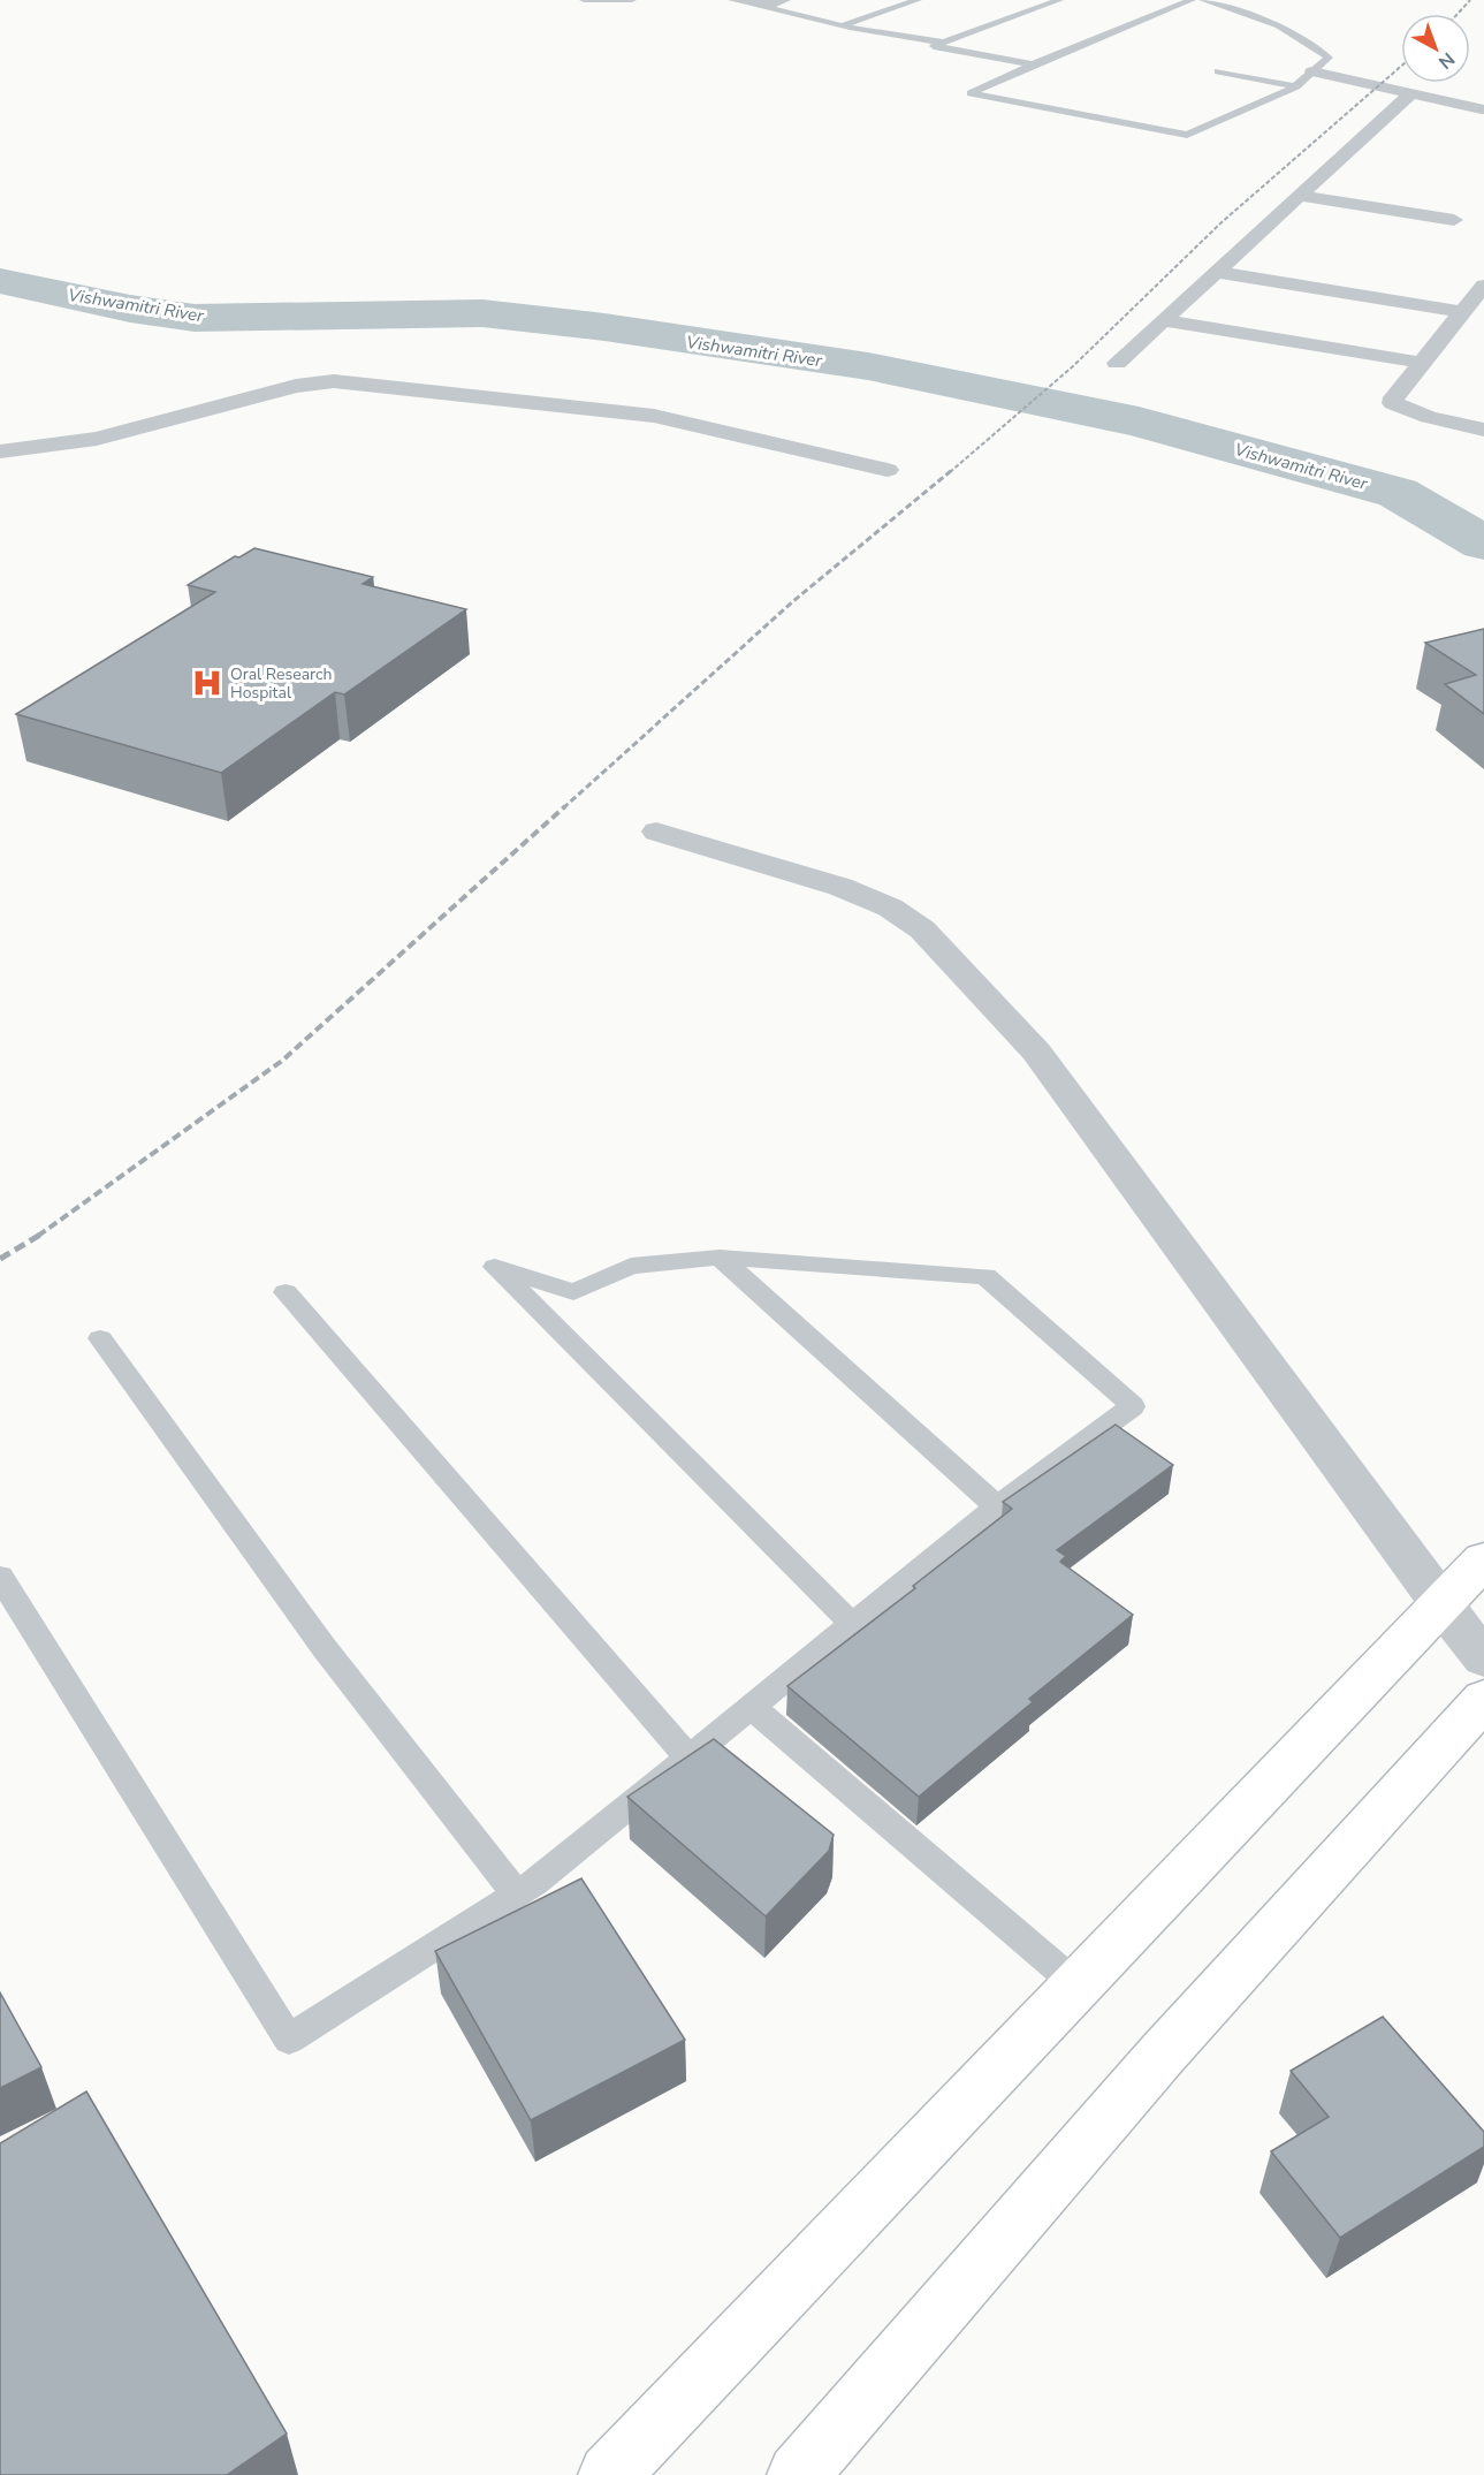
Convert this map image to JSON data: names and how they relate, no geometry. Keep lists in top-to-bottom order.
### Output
{
  "water": ["Vishwamitri River"],
  "places": {
    "hospital": ["Oral Research Hospital"]
  },
  "north": "bottom right"
}
